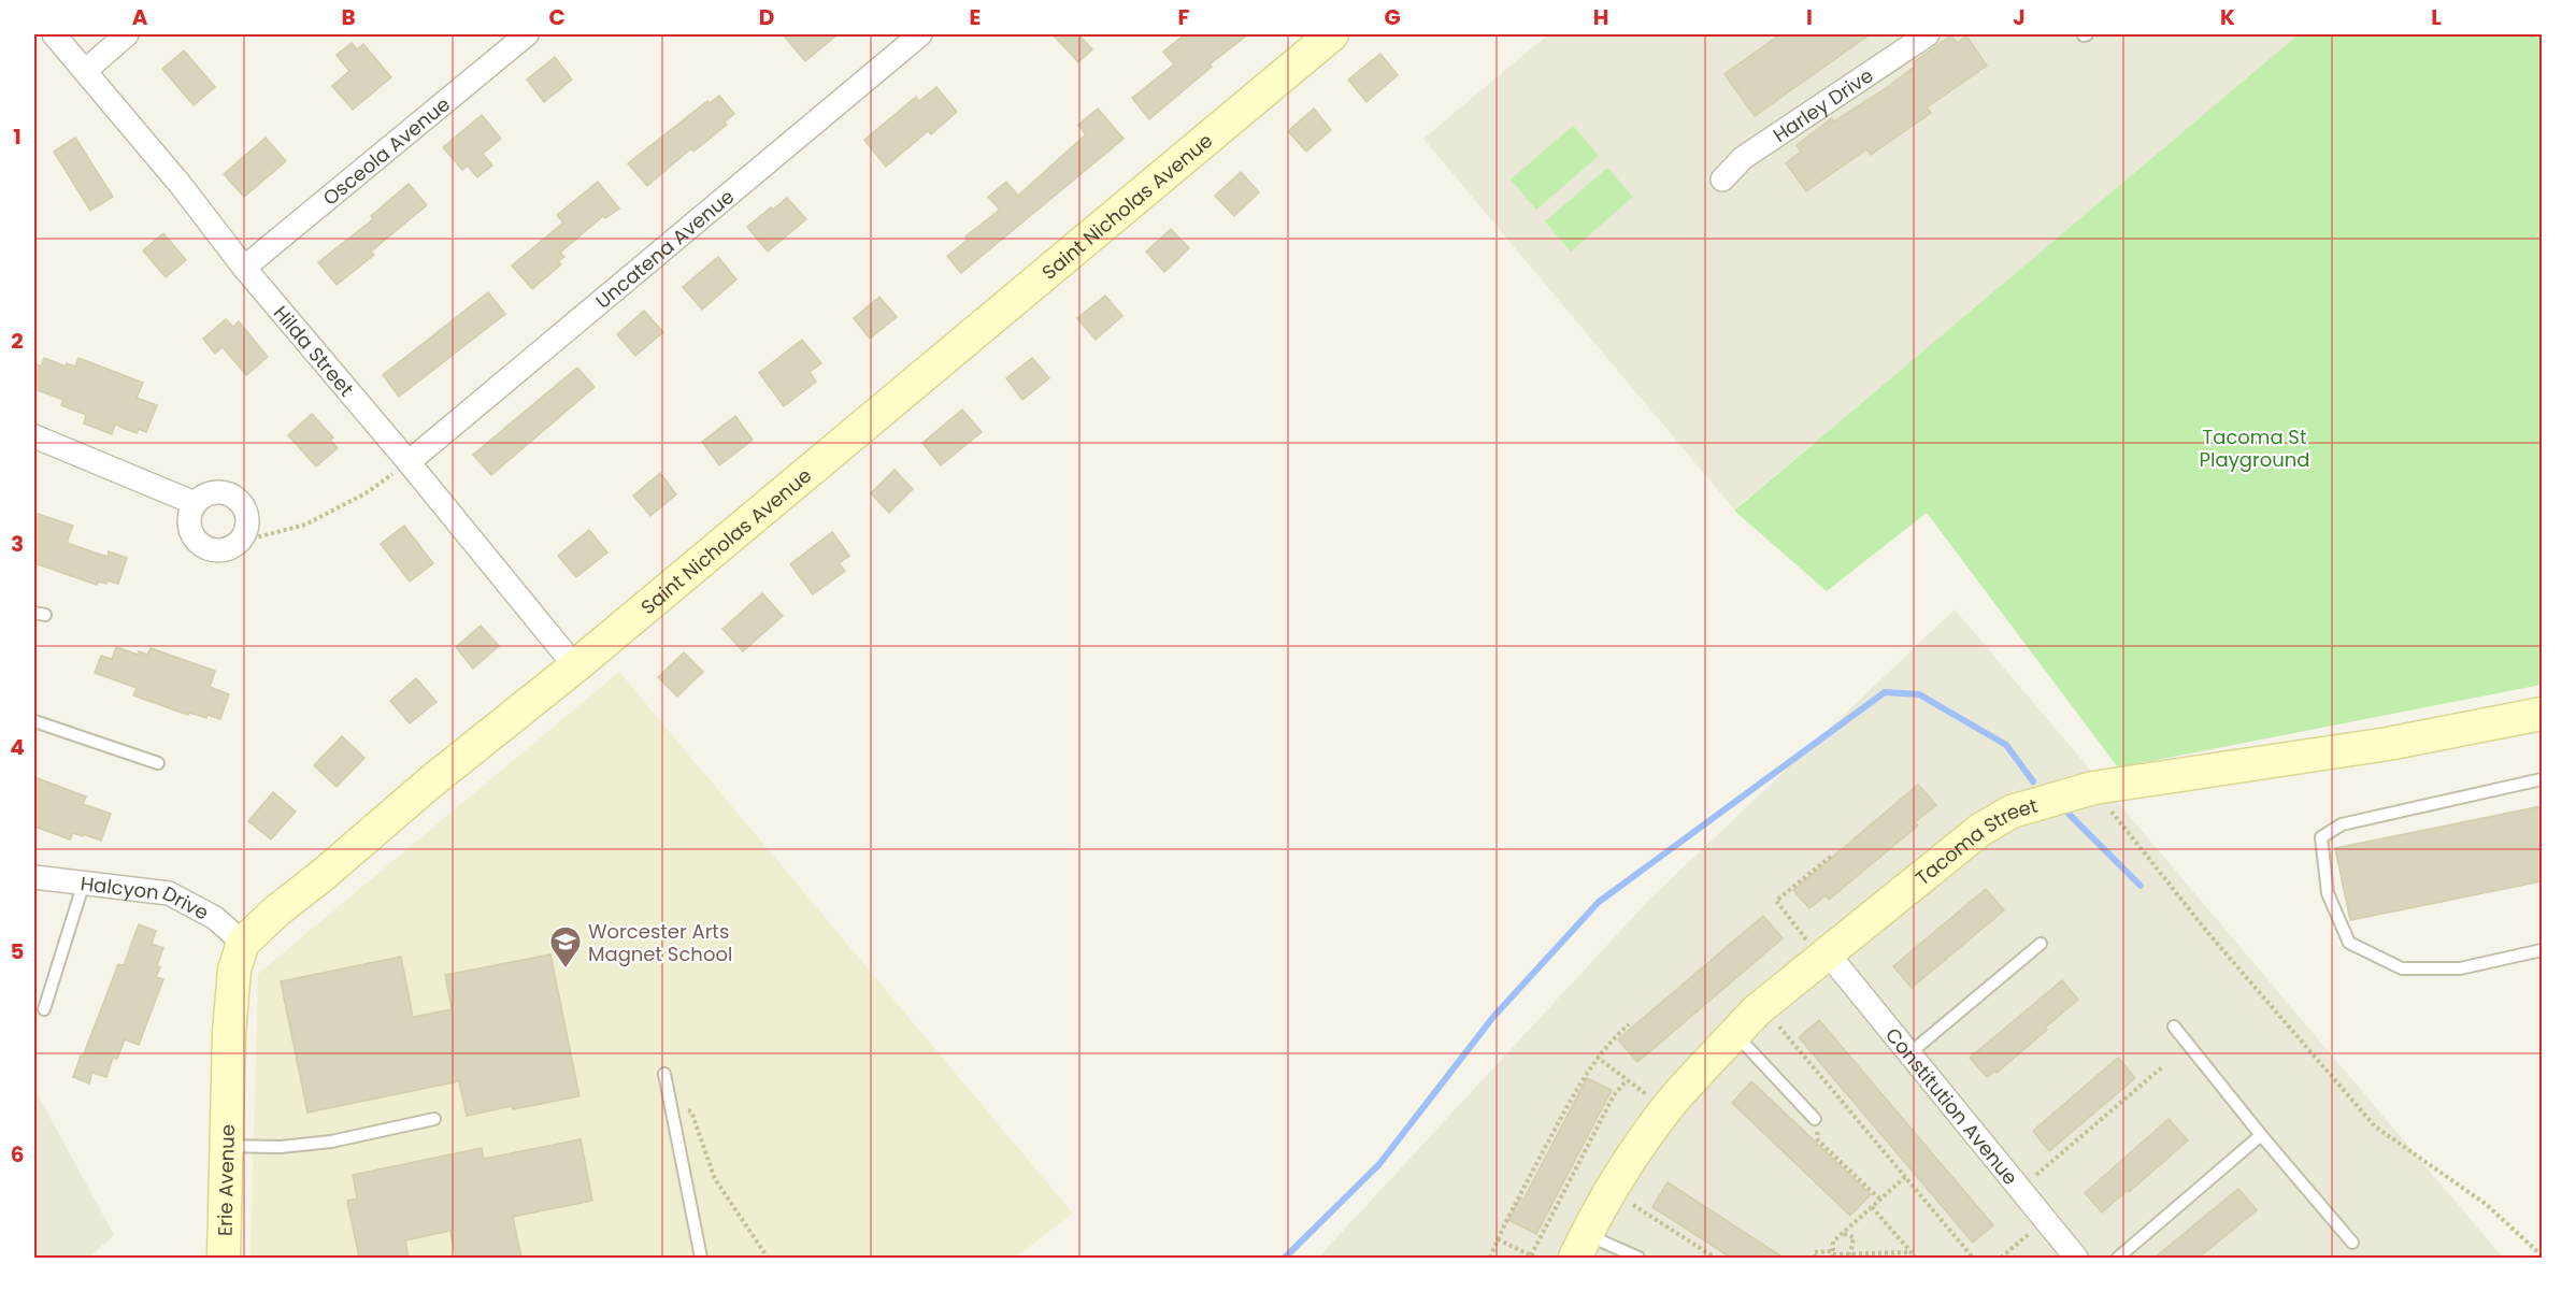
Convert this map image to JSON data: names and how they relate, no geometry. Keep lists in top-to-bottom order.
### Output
{
  "streets": {
    "street": [
      "Harley Drive",
      "Osceola Avenue",
      "Saint Nicholas Avenue",
      "Uncatena Avenue",
      "Hilda Street",
      "Tacoma Street",
      "Halcyon Drive",
      "Constitution Avenue",
      "Erie Avenue"
    ]
  },
  "crossings": [
    ["Osceola Avenue", "Hilda Street"],
    ["Saint Nicholas Avenue", "Hilda Street"],
    ["Saint Nicholas Avenue", "Halcyon Drive"],
    ["Saint Nicholas Avenue", "Erie Avenue"],
    ["Uncatena Avenue", "Hilda Street"],
    ["Tacoma Street", "Constitution Avenue"]
  ],
  "parks": ["Tacoma St Playground"],
  "places": {
    "school or university": ["Worcester Arts Magnet School"]
  },
  "grid": {
    "columns": [
      "A",
      "B",
      "C",
      "D",
      "E",
      "F",
      "G",
      "H",
      "I",
      "J",
      "K",
      "L"
    ],
    "rows": [
      "1",
      "2",
      "3",
      "4",
      "5",
      "6"
    ]
  }
}
